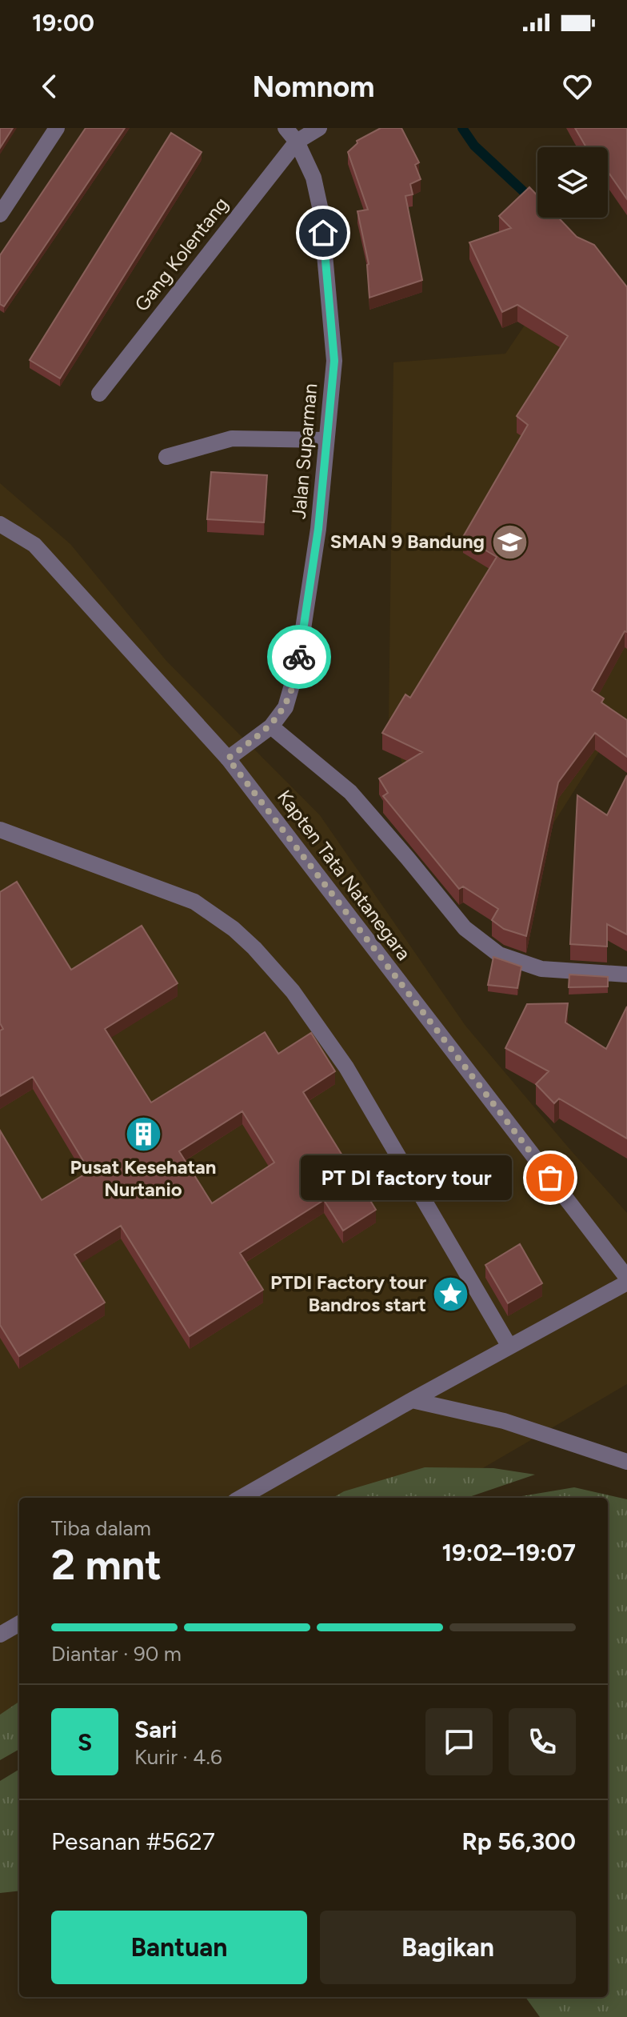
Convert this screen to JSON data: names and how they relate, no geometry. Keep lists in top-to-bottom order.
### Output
{
  "streets": {
    "street": ["Gang Kolentang", "Jalan Suparman", "Kapten Tata Natanegara"]
  },
  "crossings": [
    ["Gang Kolentang", "Jalan Suparman"],
    ["Jalan Suparman", "Kapten Tata Natanegara"]
  ],
  "places": {
    "school or university": ["SMAN 9 Bandung"],
    "building": ["Pusat Kesehatan Nurtanio"],
    "other": ["PT DI factory tour"],
    "place": ["PTDI Factory tour Bandros start"]
  },
  "page": {
    "status": "19:00",
    "header": "Nomnom",
    "bubble": "PT DI factory tour",
    "heading": ["2 mnt", "Tiba dalam", "19:02–19:07"],
    "panel": [
      "Sari",
      "Kurir · 4.6",
      "Pesanan #5627",
      "Rp 56,300"
    ],
    "bar": "Diantar · 90 m",
    "round": "S",
    "buttons": ["Bantuan", "Bagikan"]
  }
}
